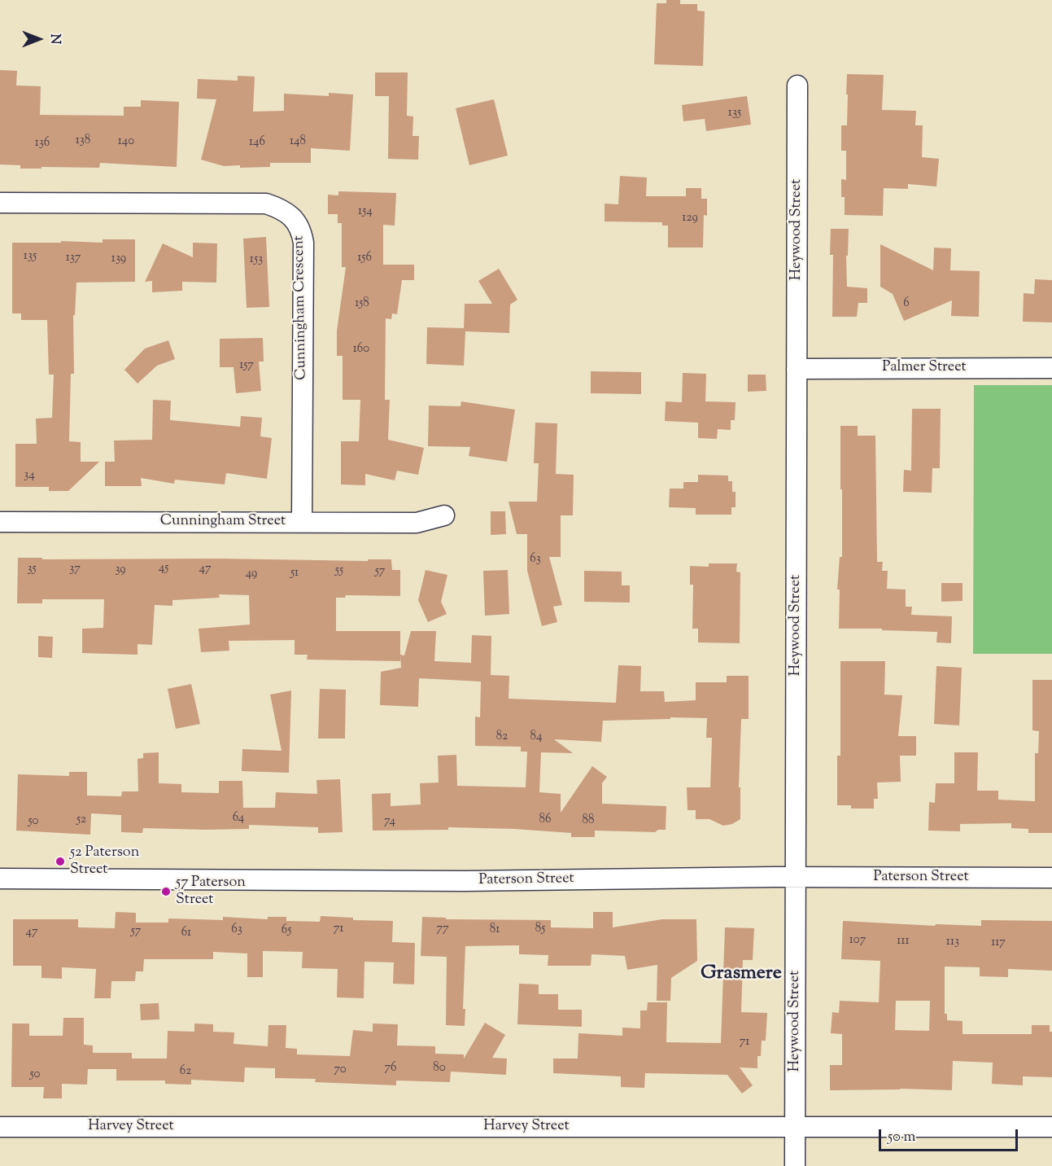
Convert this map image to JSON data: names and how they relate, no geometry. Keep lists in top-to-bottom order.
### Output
{
  "streets": {
    "street": [
      "Heywood Street",
      "Cunningham Crescent",
      "Palmer Street",
      "Cunningham Street",
      "Paterson Street",
      "Harvey Street"
    ]
  },
  "crossings": [
    ["Heywood Street", "Palmer Street"],
    ["Heywood Street", "Paterson Street"],
    ["Heywood Street", "Harvey Street"],
    ["Cunningham Crescent", "Cunningham Street"]
  ],
  "districts": ["Grasmere"],
  "places": ["52 Paterson Street", "57 Paterson Street"],
  "house_numbers": [
    "135",
    "138",
    "140",
    "148",
    "146",
    "136",
    "154",
    "129",
    "135",
    "137",
    "156",
    "139",
    "153",
    "158",
    "6",
    "160",
    "157",
    "34",
    "63",
    "45",
    "35",
    "37",
    "47",
    "39",
    "55",
    "57",
    "51",
    "49",
    "82",
    "84",
    "64",
    "52",
    "86",
    "88",
    "50",
    "74",
    "71",
    "77",
    "85",
    "63",
    "81",
    "65",
    "57",
    "47",
    "61",
    "107",
    "111",
    "113",
    "117",
    "71",
    "76",
    "80",
    "70",
    "62",
    "50"
  ],
  "scale_bar": "50 m",
  "north": "right"
}
